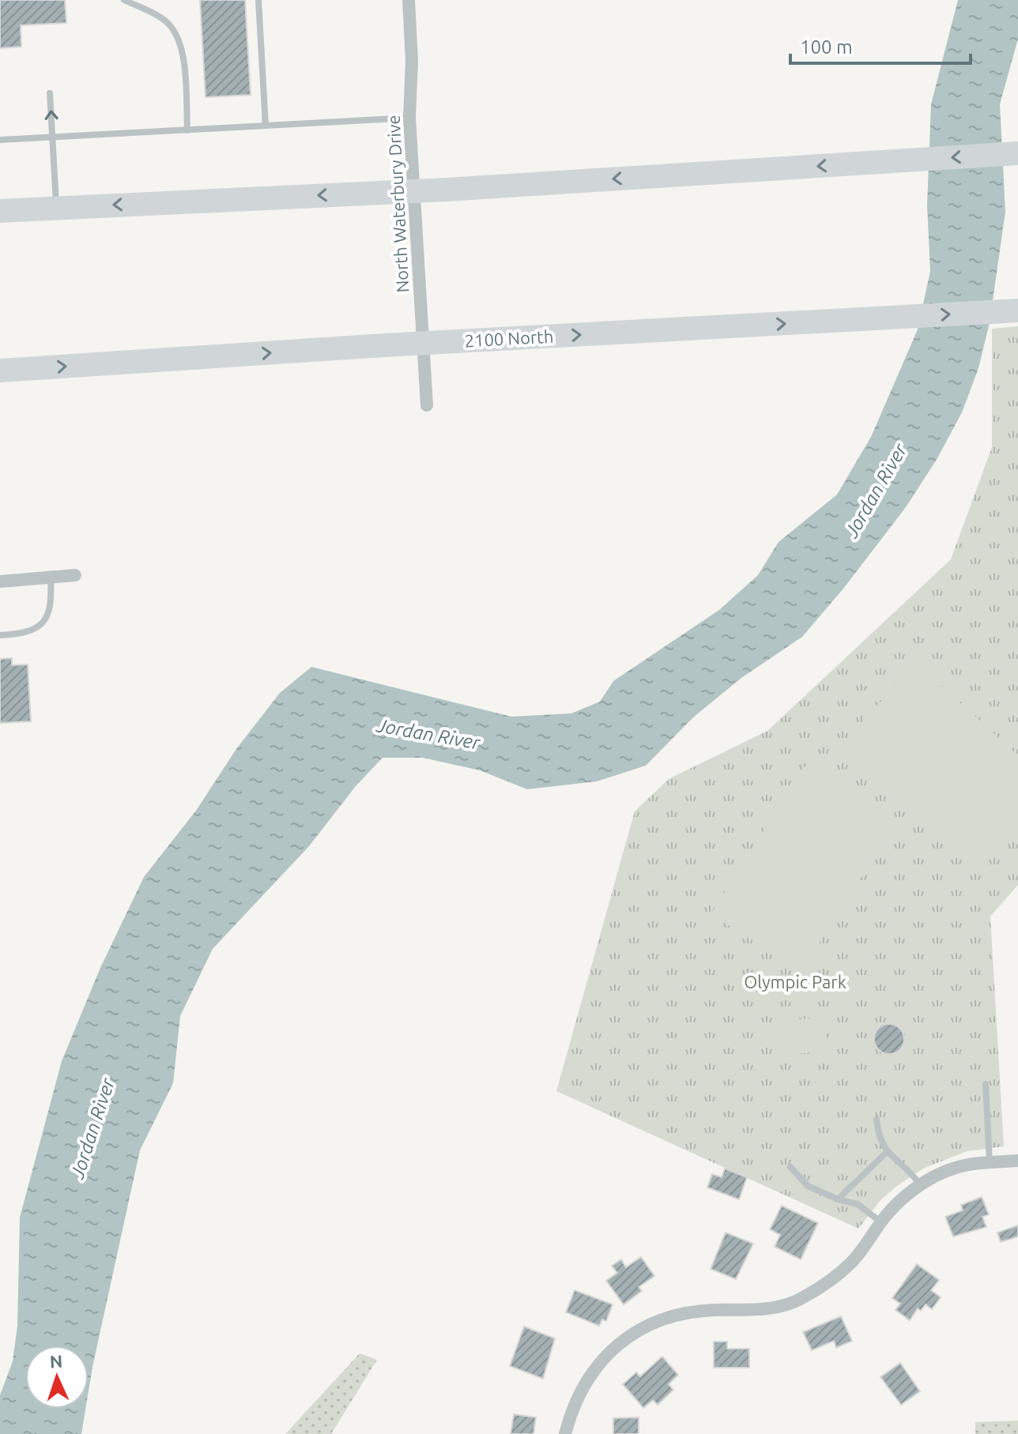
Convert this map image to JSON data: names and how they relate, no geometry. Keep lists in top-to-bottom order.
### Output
{
  "streets": {
    "highway": ["2100 North"],
    "street": ["North Waterbury Drive"]
  },
  "water": ["Jordan River"],
  "parks": ["Olympic Park"],
  "scale_bar": "100 m",
  "north": "top"
}
